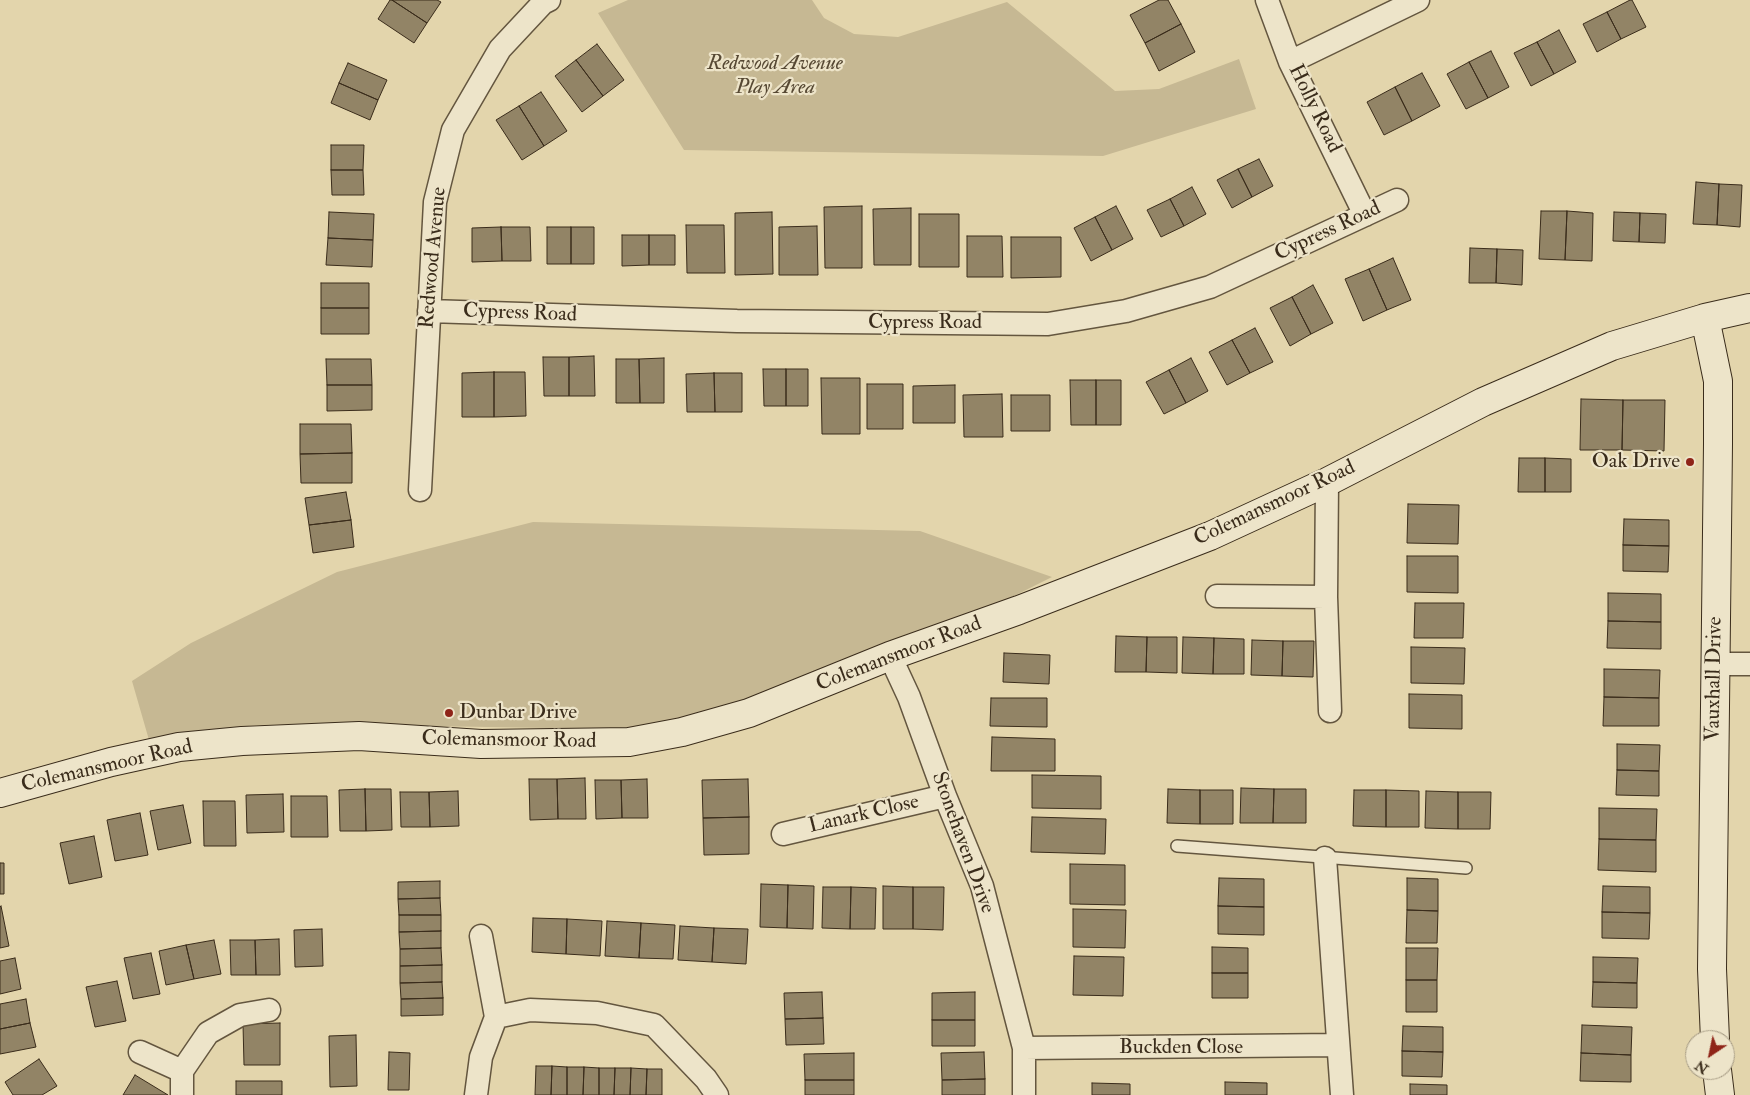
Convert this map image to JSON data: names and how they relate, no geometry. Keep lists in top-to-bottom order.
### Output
{
  "streets": {
    "street": [
      "Holly Road",
      "Cypress Road",
      "Redwood Avenue",
      "Colemansmoor Road",
      "Vauxhall Drive",
      "Lanark Close",
      "Stonehaven Drive",
      "Buckden Close"
    ]
  },
  "crossings": [
    ["Holly Road", "Cypress Road"],
    ["Cypress Road", "Redwood Avenue"],
    ["Colemansmoor Road", "Vauxhall Drive"],
    ["Colemansmoor Road", "Stonehaven Drive"],
    ["Lanark Close", "Stonehaven Drive"],
    ["Stonehaven Drive", "Buckden Close"]
  ],
  "parks": ["Redwood Avenue Play Area"],
  "places": ["Oak Drive", "Dunbar Drive"],
  "north": "bottom left"
}
